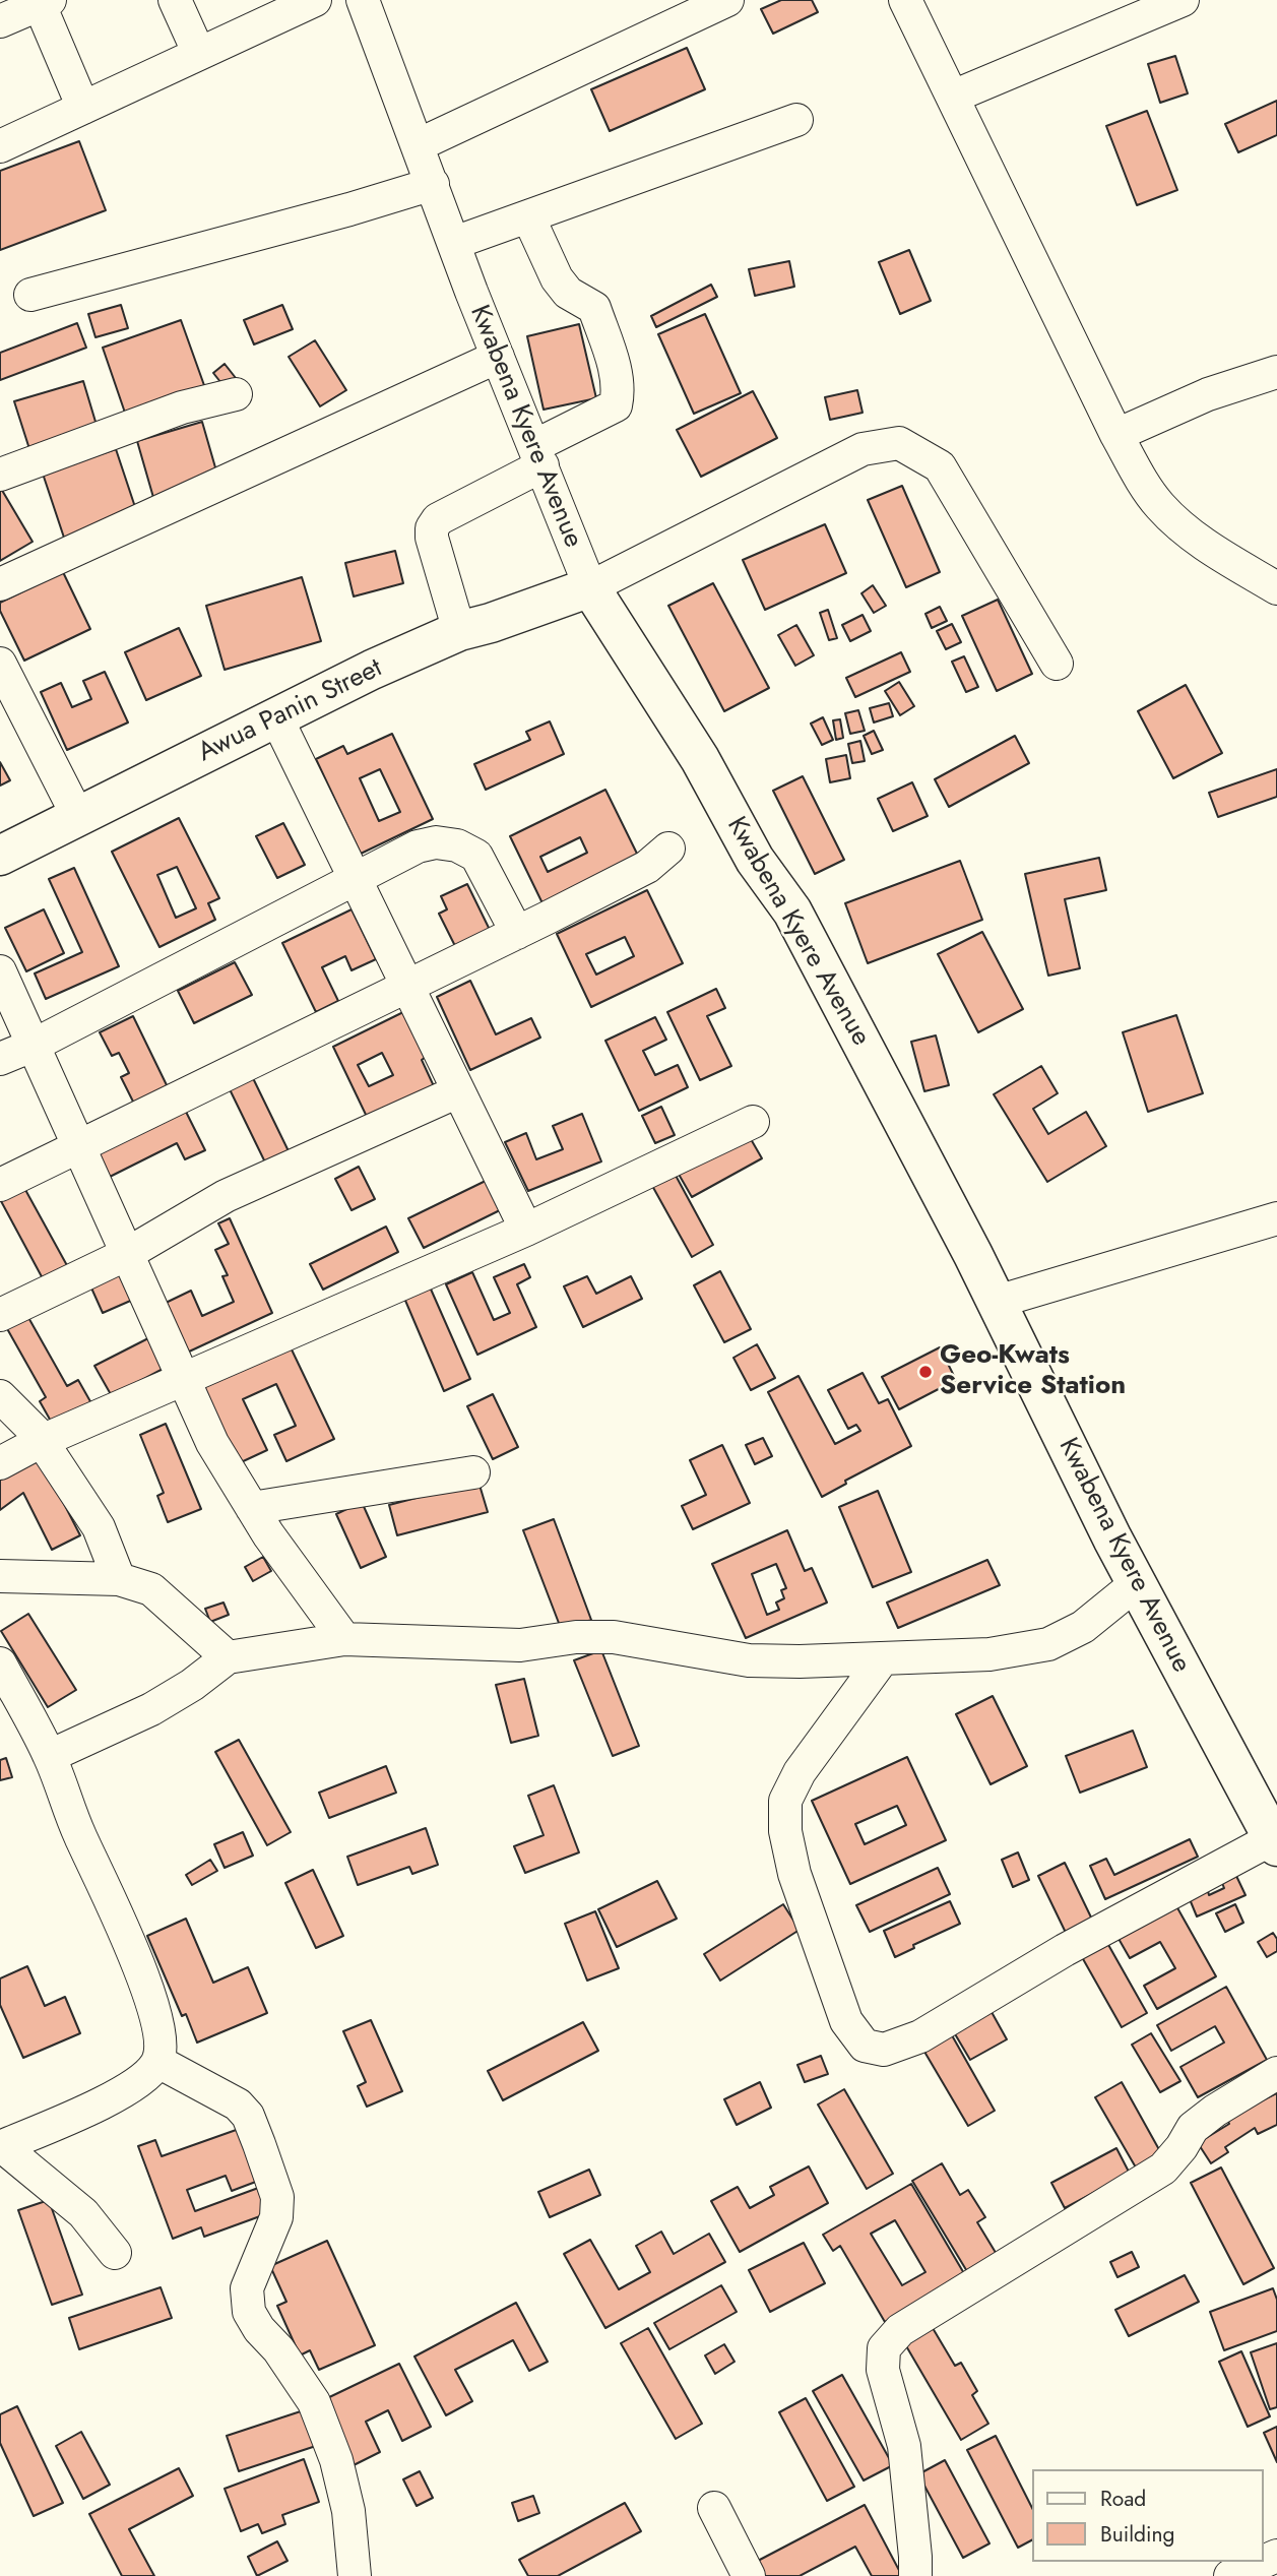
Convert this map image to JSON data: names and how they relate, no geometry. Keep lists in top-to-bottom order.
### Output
{
  "streets": {
    "main road": ["Kwabena Kyere Avenue", "Awua Panin Street"]
  },
  "crossings": [
    ["Kwabena Kyere Avenue", "Awua Panin Street"]
  ],
  "places": ["Geo-Kwats Service Station"],
  "legend": ["Road", "Building"]
}
